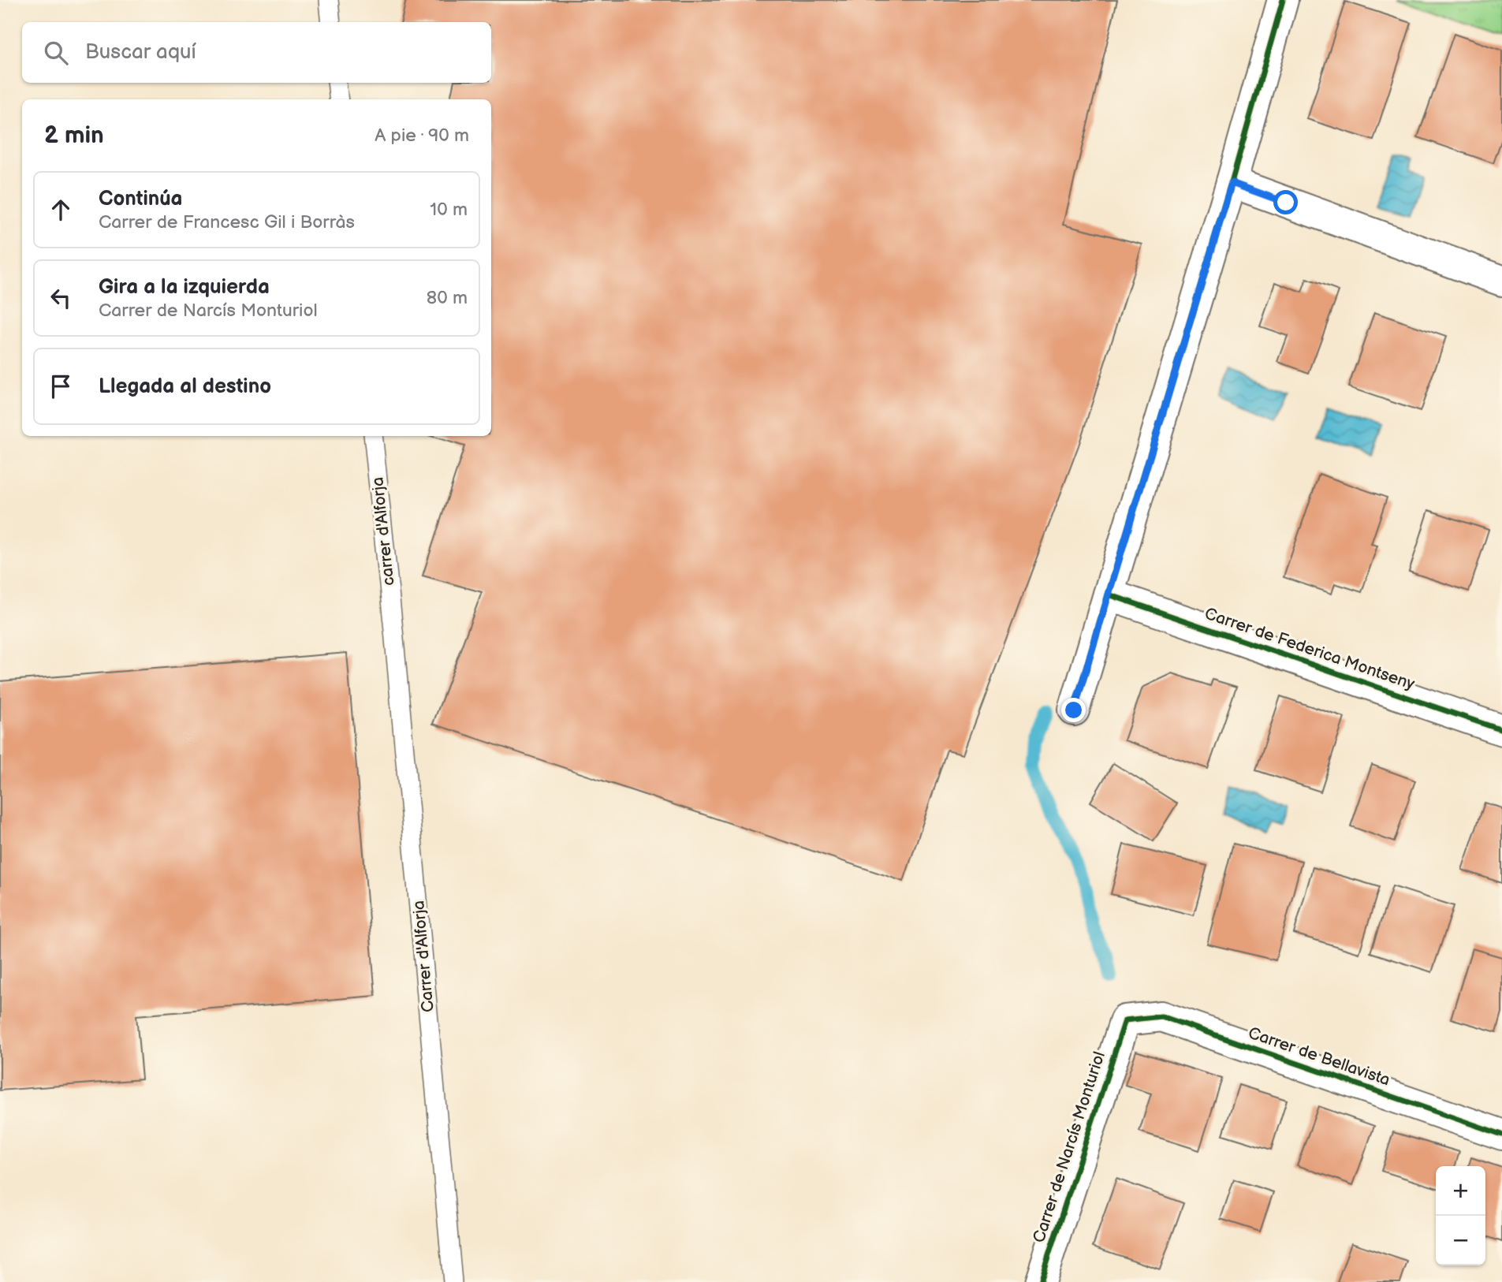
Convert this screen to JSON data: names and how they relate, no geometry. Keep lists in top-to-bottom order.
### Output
{
  "streets": {
    "street": ["Carrer de Federica Montseny", "Carrer de Bellavista", "Carrer de Narcís Monturiol"],
    "lane": ["carrer d'Alforja", "Carrer d'Alforja"]
  },
  "crossings": [
    ["carrer d'Alforja", "Carrer d'Alforja"],
    ["Carrer de Bellavista", "Carrer de Narcís Monturiol"]
  ],
  "page": {
    "search": "Buscar aquí",
    "heading": ["2 min", "A pie · 90 m"],
    "list": [
      ["Continúa", "Carrer de Francesc Gil i Borràs", "10 m"],
      ["Gira a la izquierda", "Carrer de Narcís Monturiol", "80 m"],
      "Llegada al destino"
    ],
    "map_buttons": ["+", "−"]
  }
}
